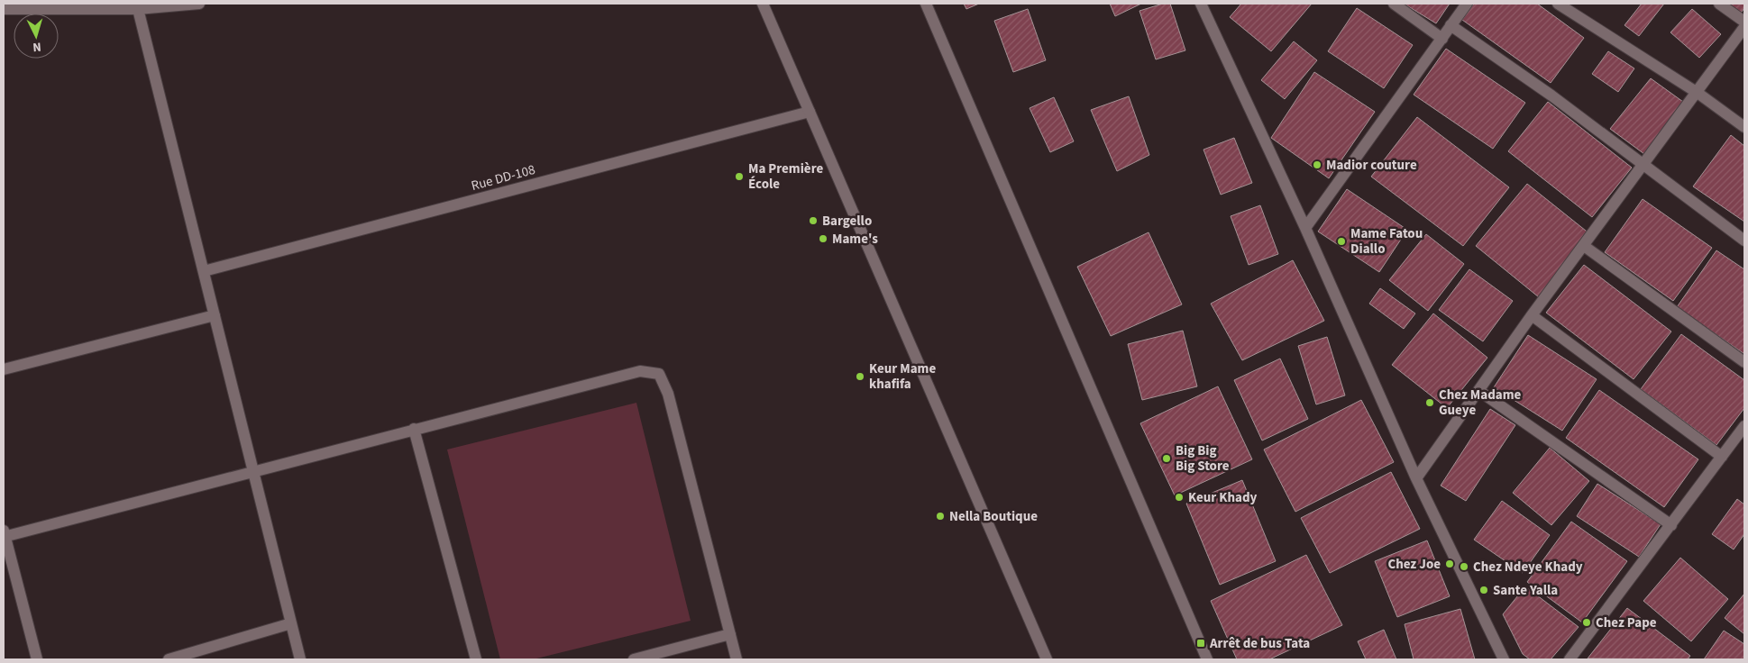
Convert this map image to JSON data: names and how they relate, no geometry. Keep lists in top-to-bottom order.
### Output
{
  "streets": {
    "street": ["Rue DD-108"]
  },
  "places": {
    "other": [
      "Madior couture",
      "Ma Première École",
      "Bargello",
      "Mame's",
      "Mame Fatou Diallo",
      "Keur Mame khafifa",
      "Chez Madame Gueye",
      "Big Big Big Store",
      "Keur Khady",
      "Nella Boutique",
      "Chez Joe",
      "Chez Ndeye Khady",
      "Sante Yalla",
      "Chez Pape"
    ],
    "transit": ["Arrêt de bus Tata"]
  },
  "north": "bottom"
}
